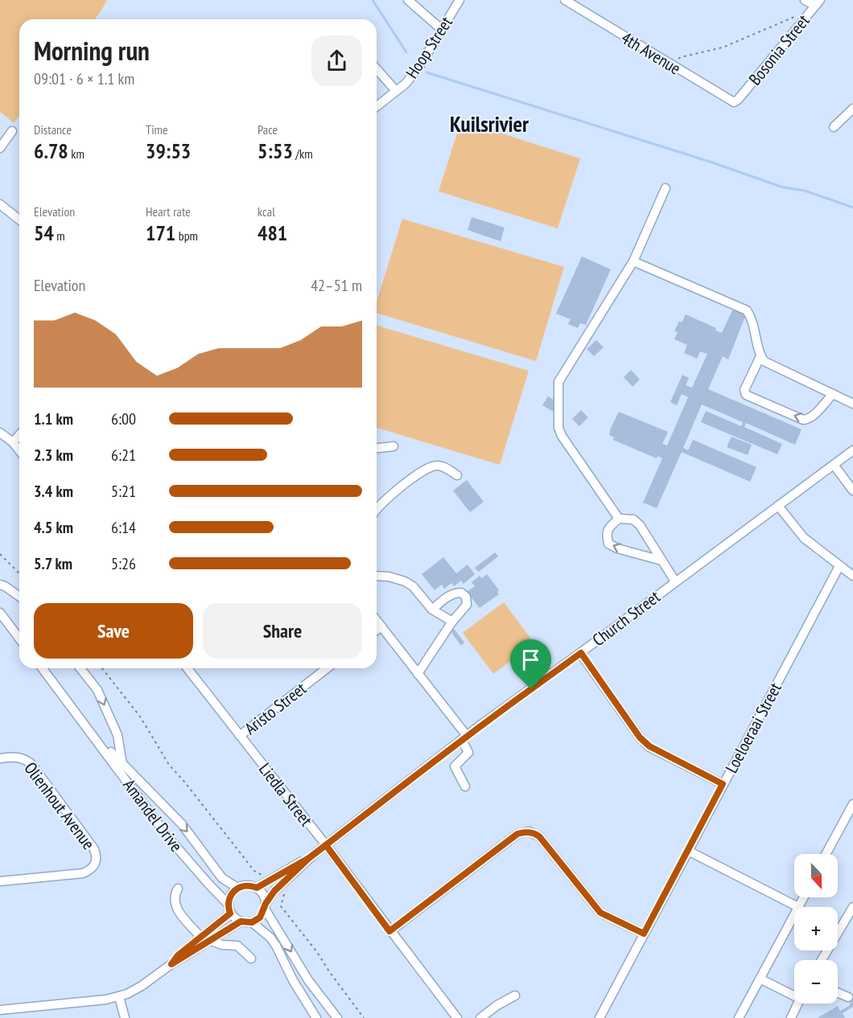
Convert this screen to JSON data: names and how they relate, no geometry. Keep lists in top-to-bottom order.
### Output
{
  "streets": {
    "street": [
      "Hoop Street",
      "Bosonia Street",
      "4th Avenue",
      "Church Street",
      "Aristo Street",
      "Loeloeraai Street",
      "Liedla Street",
      "Olienhout Avenue",
      "Amandel Drive"
    ]
  },
  "crossings": [
    ["Bosonia Street", "4th Avenue"],
    ["Church Street", "Liedla Street"],
    ["Church Street", "Amandel Drive"],
    ["Aristo Street", "Liedla Street"]
  ],
  "districts": ["Kuilsrivier"],
  "north": "bottom",
  "page": {
    "heading": ["Morning run", "09:01 · 6 × 1.1 km"],
    "stats": [
      ["Distance", "6.78 km"],
      ["Time", "39:53"],
      ["Pace", "5:53 /km"],
      ["Elevation", "54 m"],
      ["Heart rate", "171 bpm"],
      ["kcal", "481"]
    ],
    "chart": ["Elevation", "42–51 m"],
    "list": [
      {
        "name": "1.1 km",
        "note": "6:00"
      },
      {
        "name": "2.3 km",
        "note": "6:21"
      },
      {
        "name": "3.4 km",
        "note": "5:21"
      },
      {
        "name": "4.5 km",
        "note": "6:14"
      },
      {
        "name": "5.7 km",
        "note": "5:26"
      }
    ],
    "buttons": ["Save", "Share"],
    "map_buttons": ["+", "−"]
  }
}
